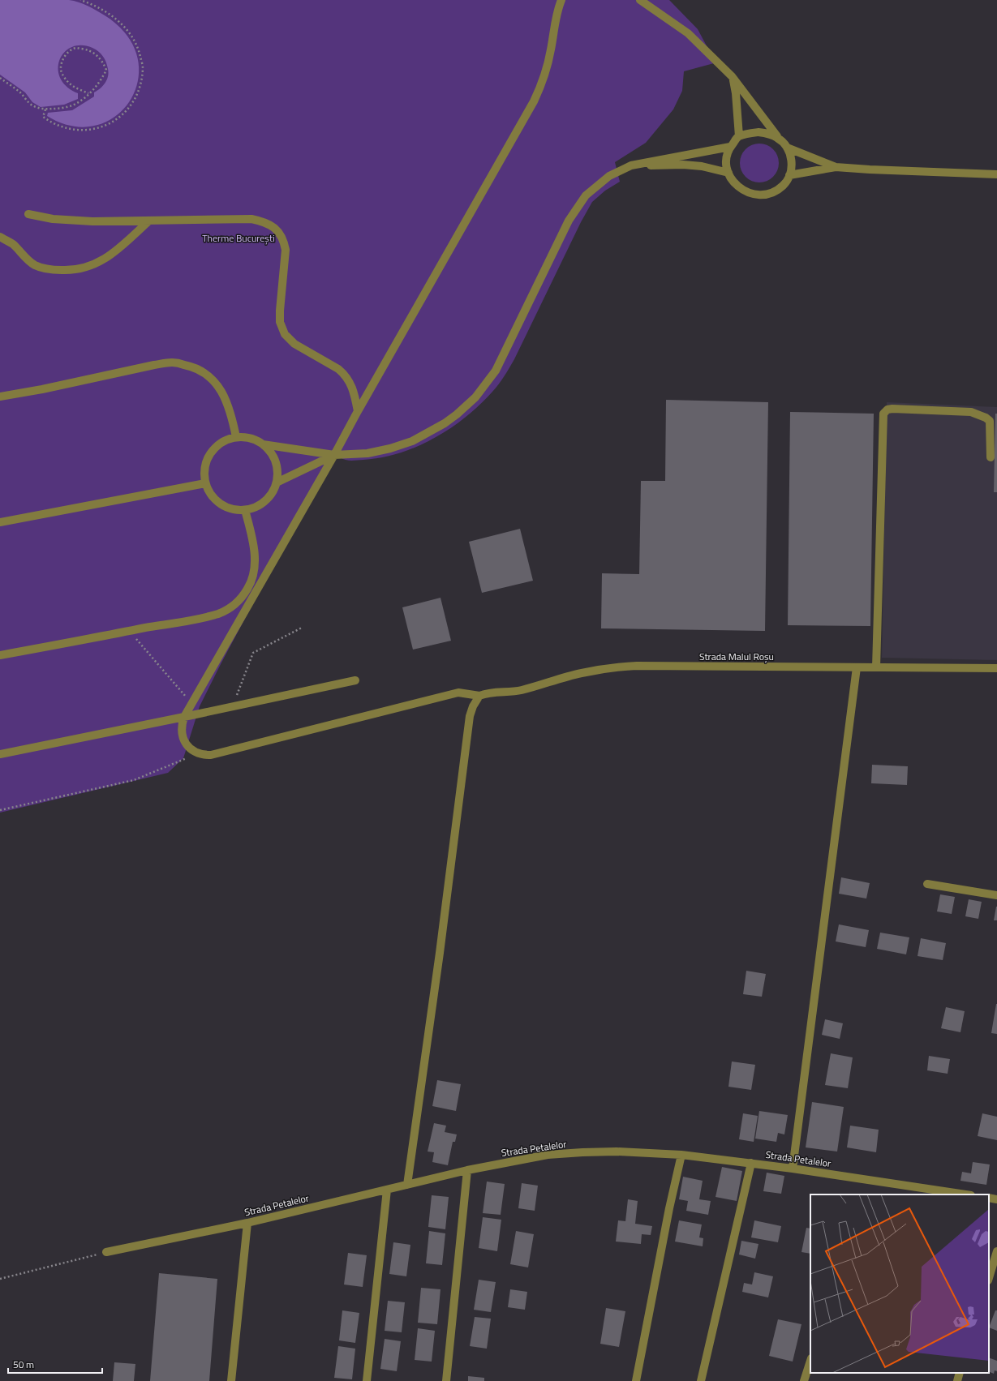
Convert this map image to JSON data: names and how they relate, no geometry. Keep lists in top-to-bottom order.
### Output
{
  "streets": {
    "street": ["Strada Malul Roșu", "Strada Petalelor"]
  },
  "parks": ["Therme București"],
  "scale_bar": "50 m"
}
